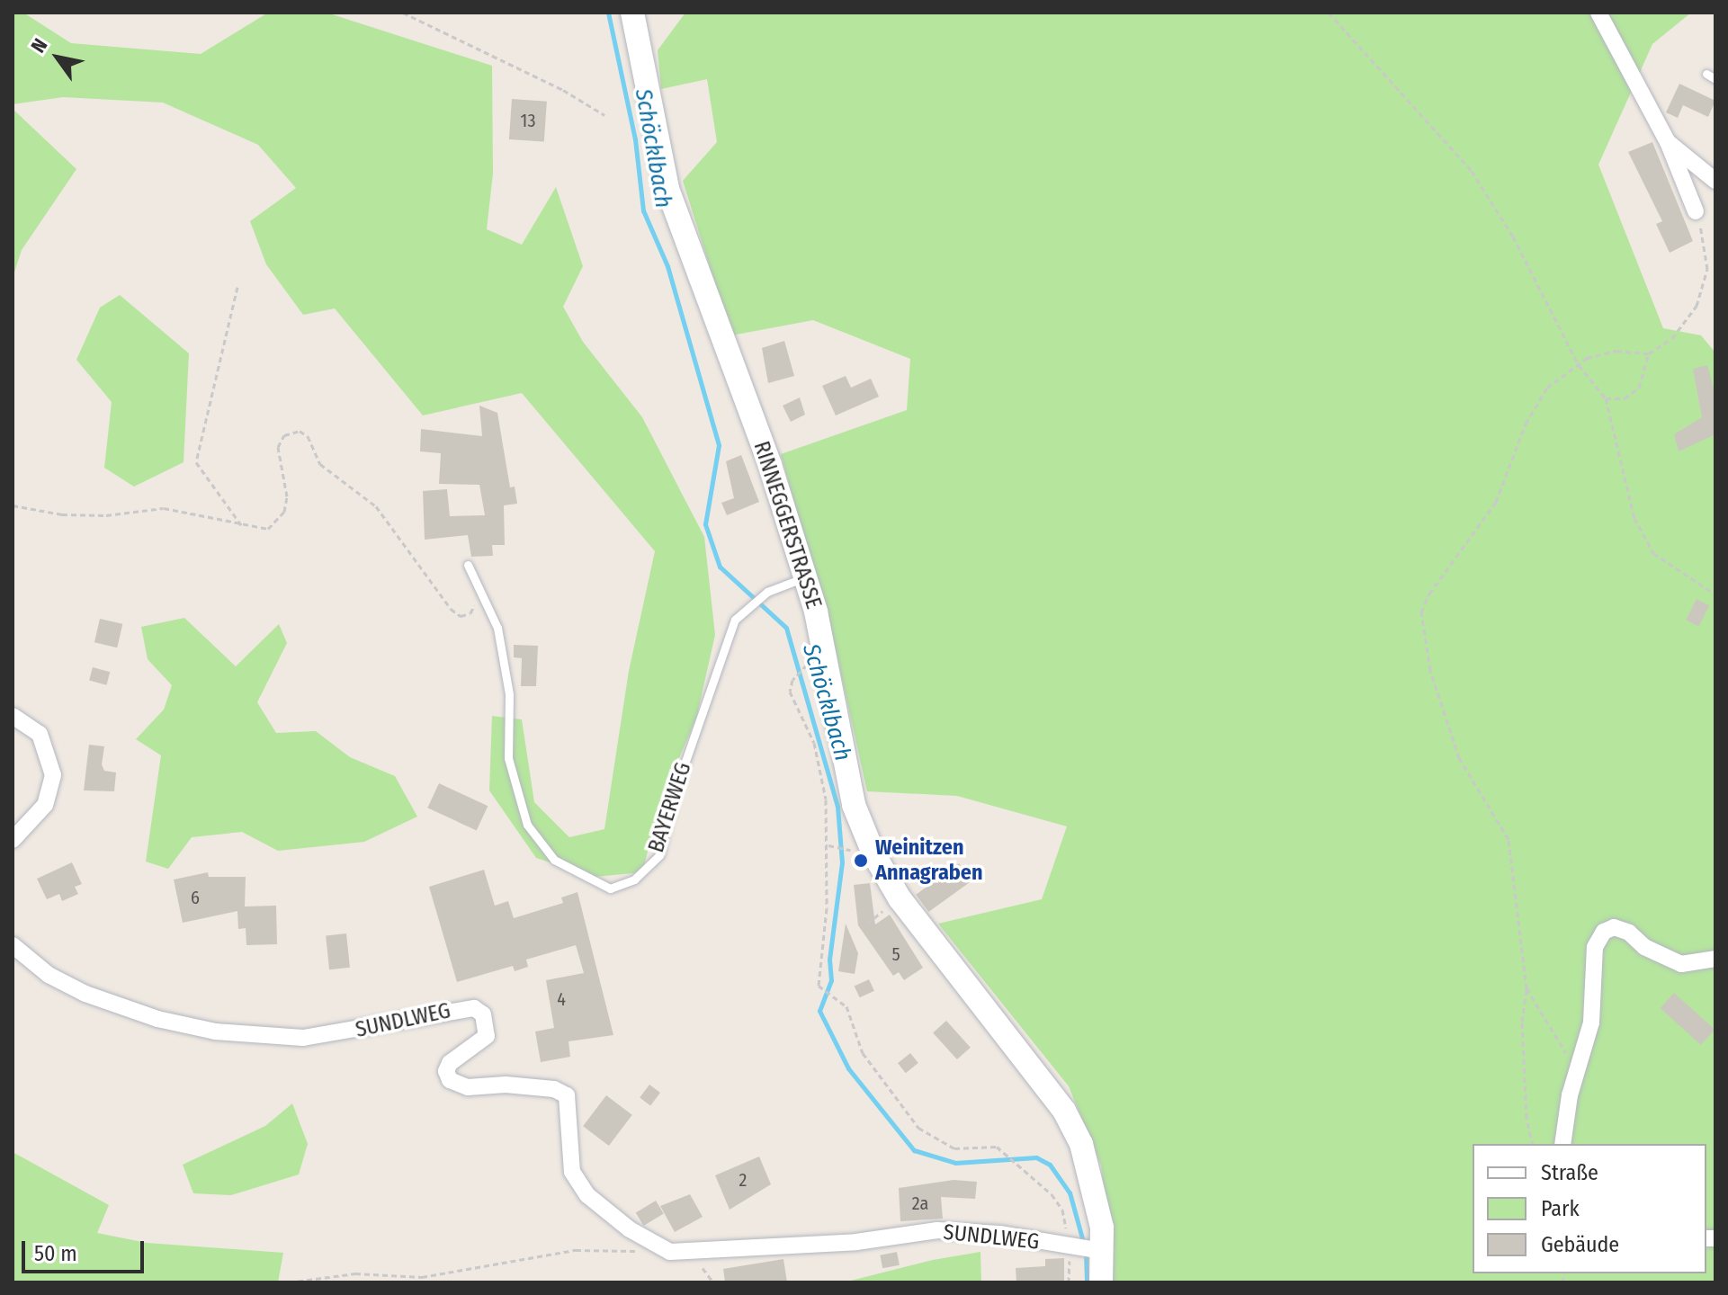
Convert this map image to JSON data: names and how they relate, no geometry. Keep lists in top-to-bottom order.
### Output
{
  "streets": {
    "main road": ["RINNEGGERSTRASSE"],
    "street": ["SUNDLWEG"],
    "lane": ["BAYERWEG"]
  },
  "crossings": [
    ["RINNEGGERSTRASSE", "SUNDLWEG"]
  ],
  "water": ["Schöcklbach"],
  "places": ["Weinitzen Annagraben"],
  "house_numbers": [
    "13",
    "6",
    "5",
    "4",
    "2",
    "2a"
  ],
  "legend": ["Straße", "Park", "Gebäude"],
  "scale_bar": "50 m",
  "north": "top left"
}
